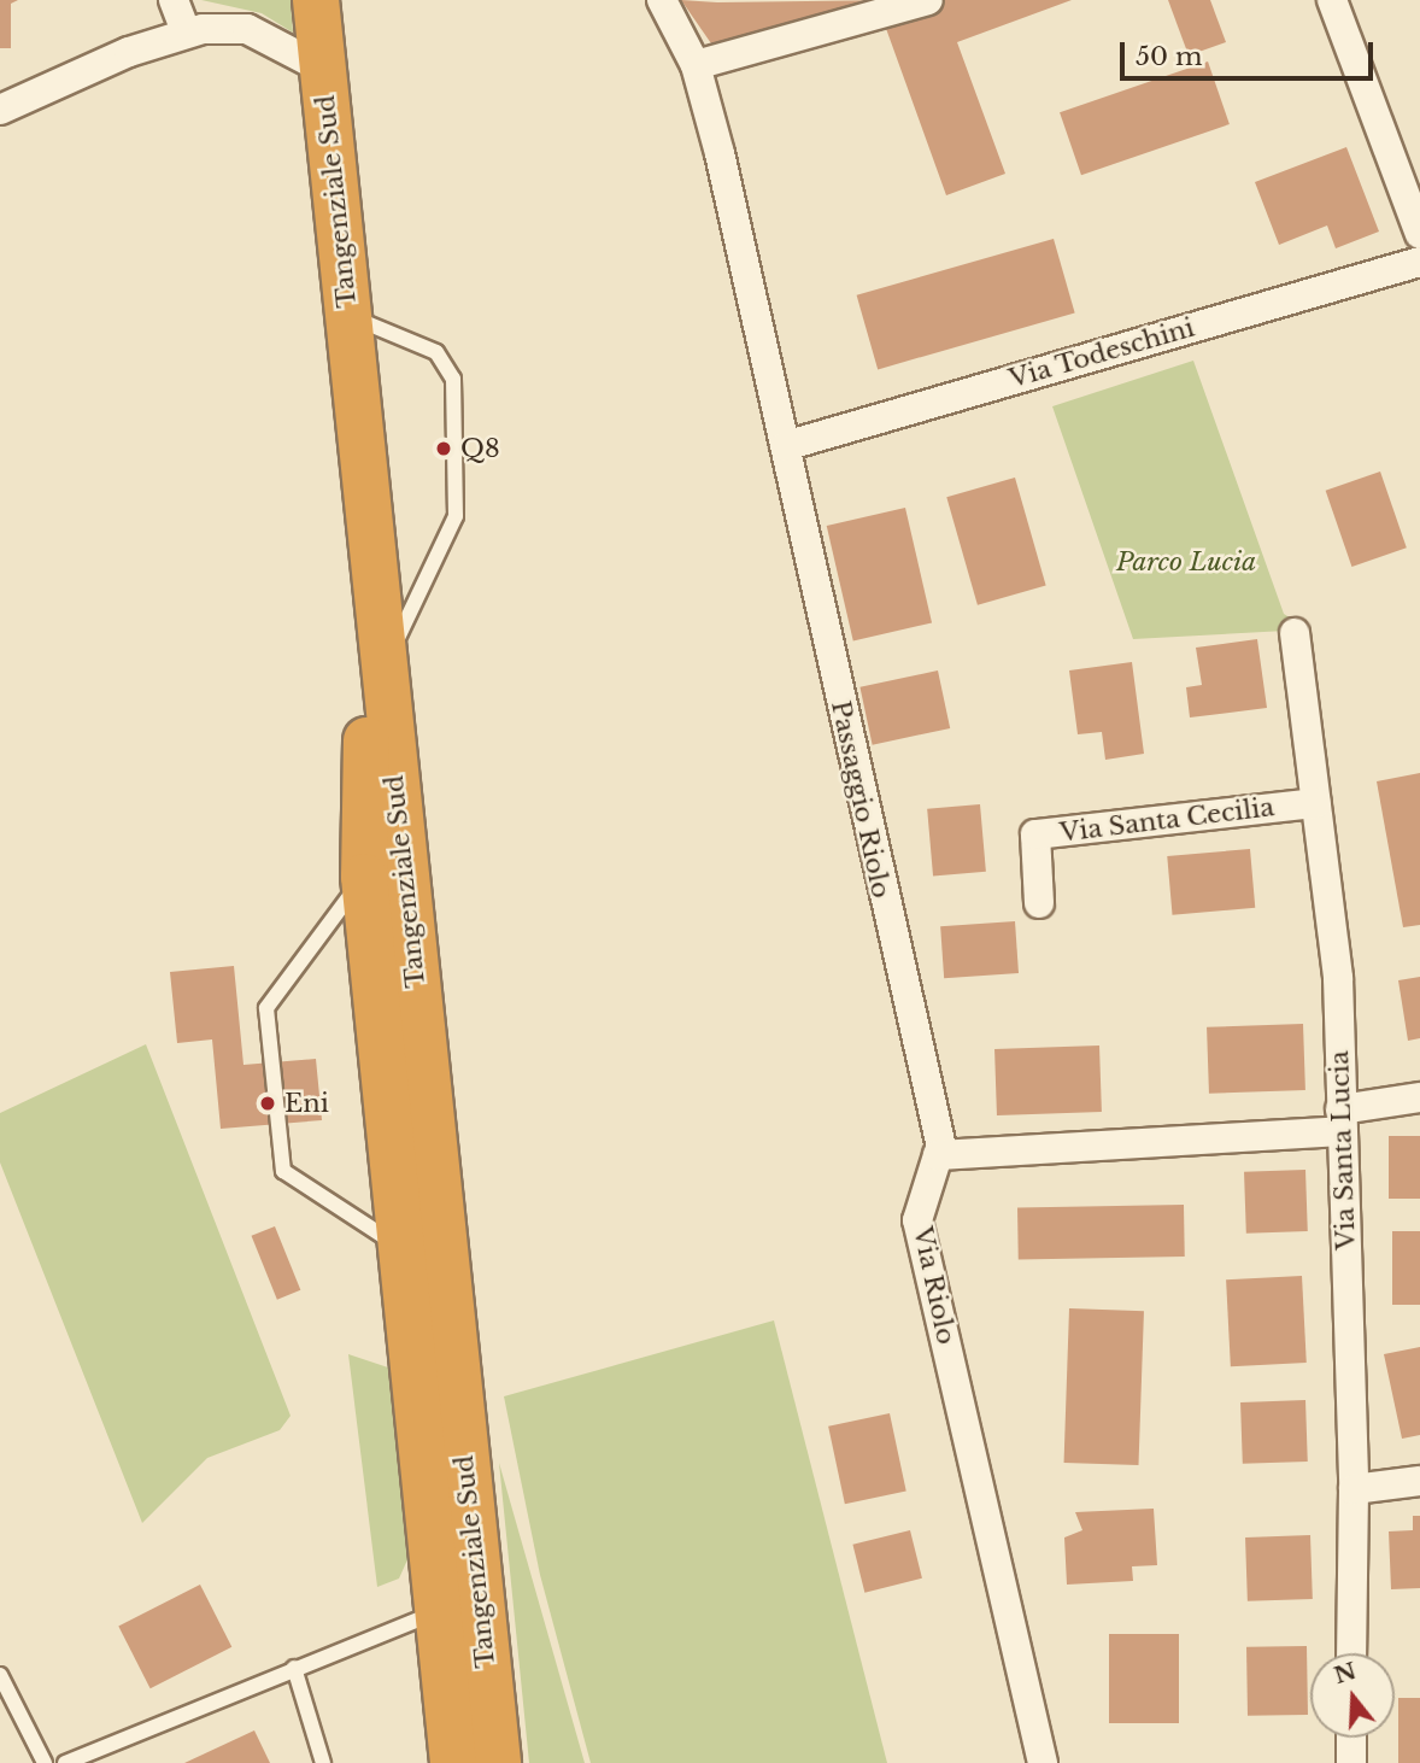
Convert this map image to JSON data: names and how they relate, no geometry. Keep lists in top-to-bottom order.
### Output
{
  "streets": {
    "highway": ["Tangenziale Sud"],
    "street": [
      "Via Todeschini",
      "Passaggio Riolo",
      "Via Santa Cecilia",
      "Via Santa Lucia",
      "Via Riolo"
    ]
  },
  "crossings": [
    ["Via Todeschini", "Passaggio Riolo"],
    ["Passaggio Riolo", "Via Riolo"],
    ["Via Santa Cecilia", "Via Santa Lucia"]
  ],
  "parks": ["Parco Lucia"],
  "places": ["Q8", "Eni"],
  "scale_bar": "50 m",
  "north": "top"
}
